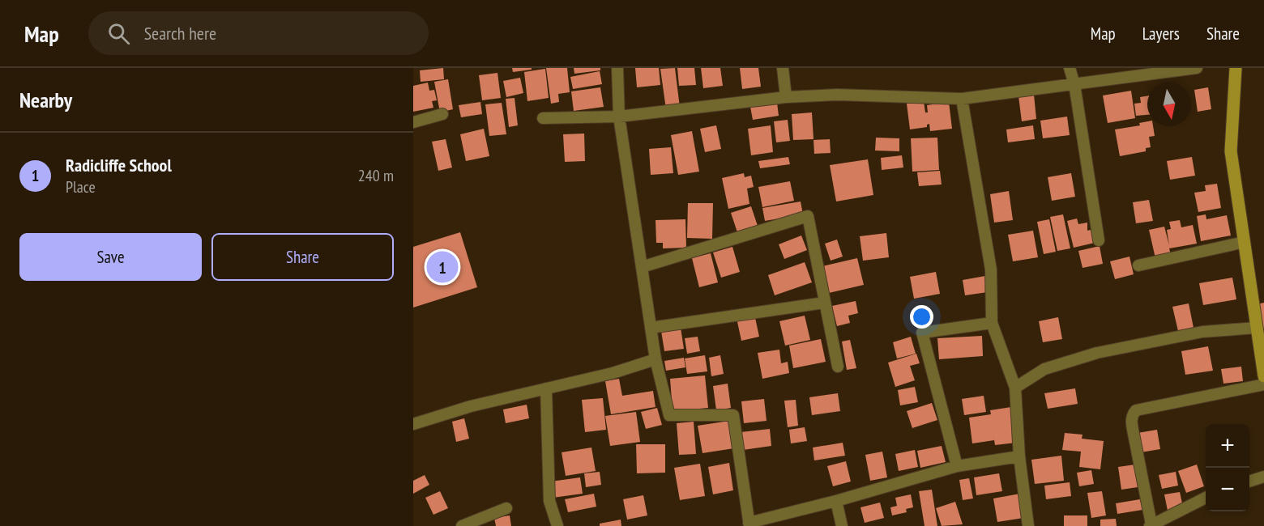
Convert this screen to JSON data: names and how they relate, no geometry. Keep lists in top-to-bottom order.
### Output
{
  "north": "bottom",
  "page": {
    "header": "Map",
    "search": "Search here",
    "nav": ["Map", "Layers", "Share"],
    "heading": "Nearby",
    "list": [
      {
        "mark": "1",
        "name": "Radicliffe School",
        "note": "Place",
        "value": "240 m"
      }
    ],
    "buttons": ["Save", "Share"],
    "pins": "1",
    "map_buttons": ["+", "−"]
  }
}
